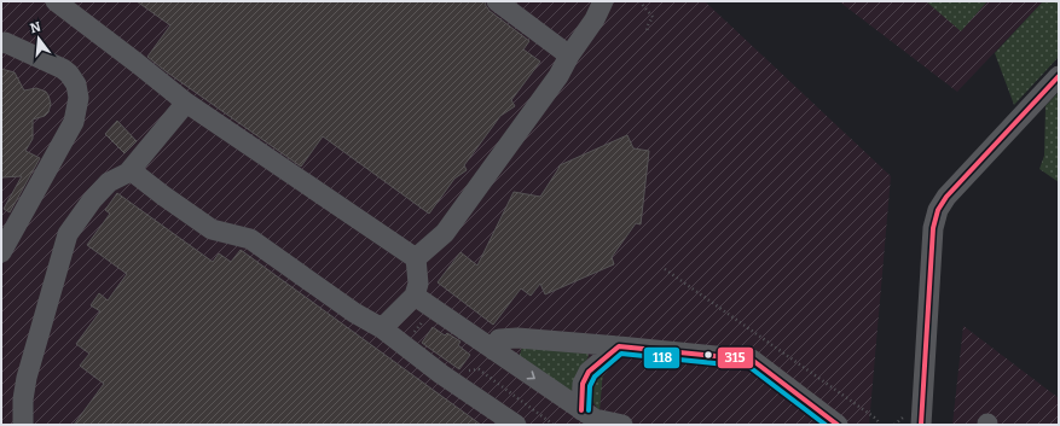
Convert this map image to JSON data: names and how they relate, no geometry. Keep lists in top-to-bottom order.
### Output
{
  "lines": ["transit line 315", "transit line 118"],
  "north": "top"
}
